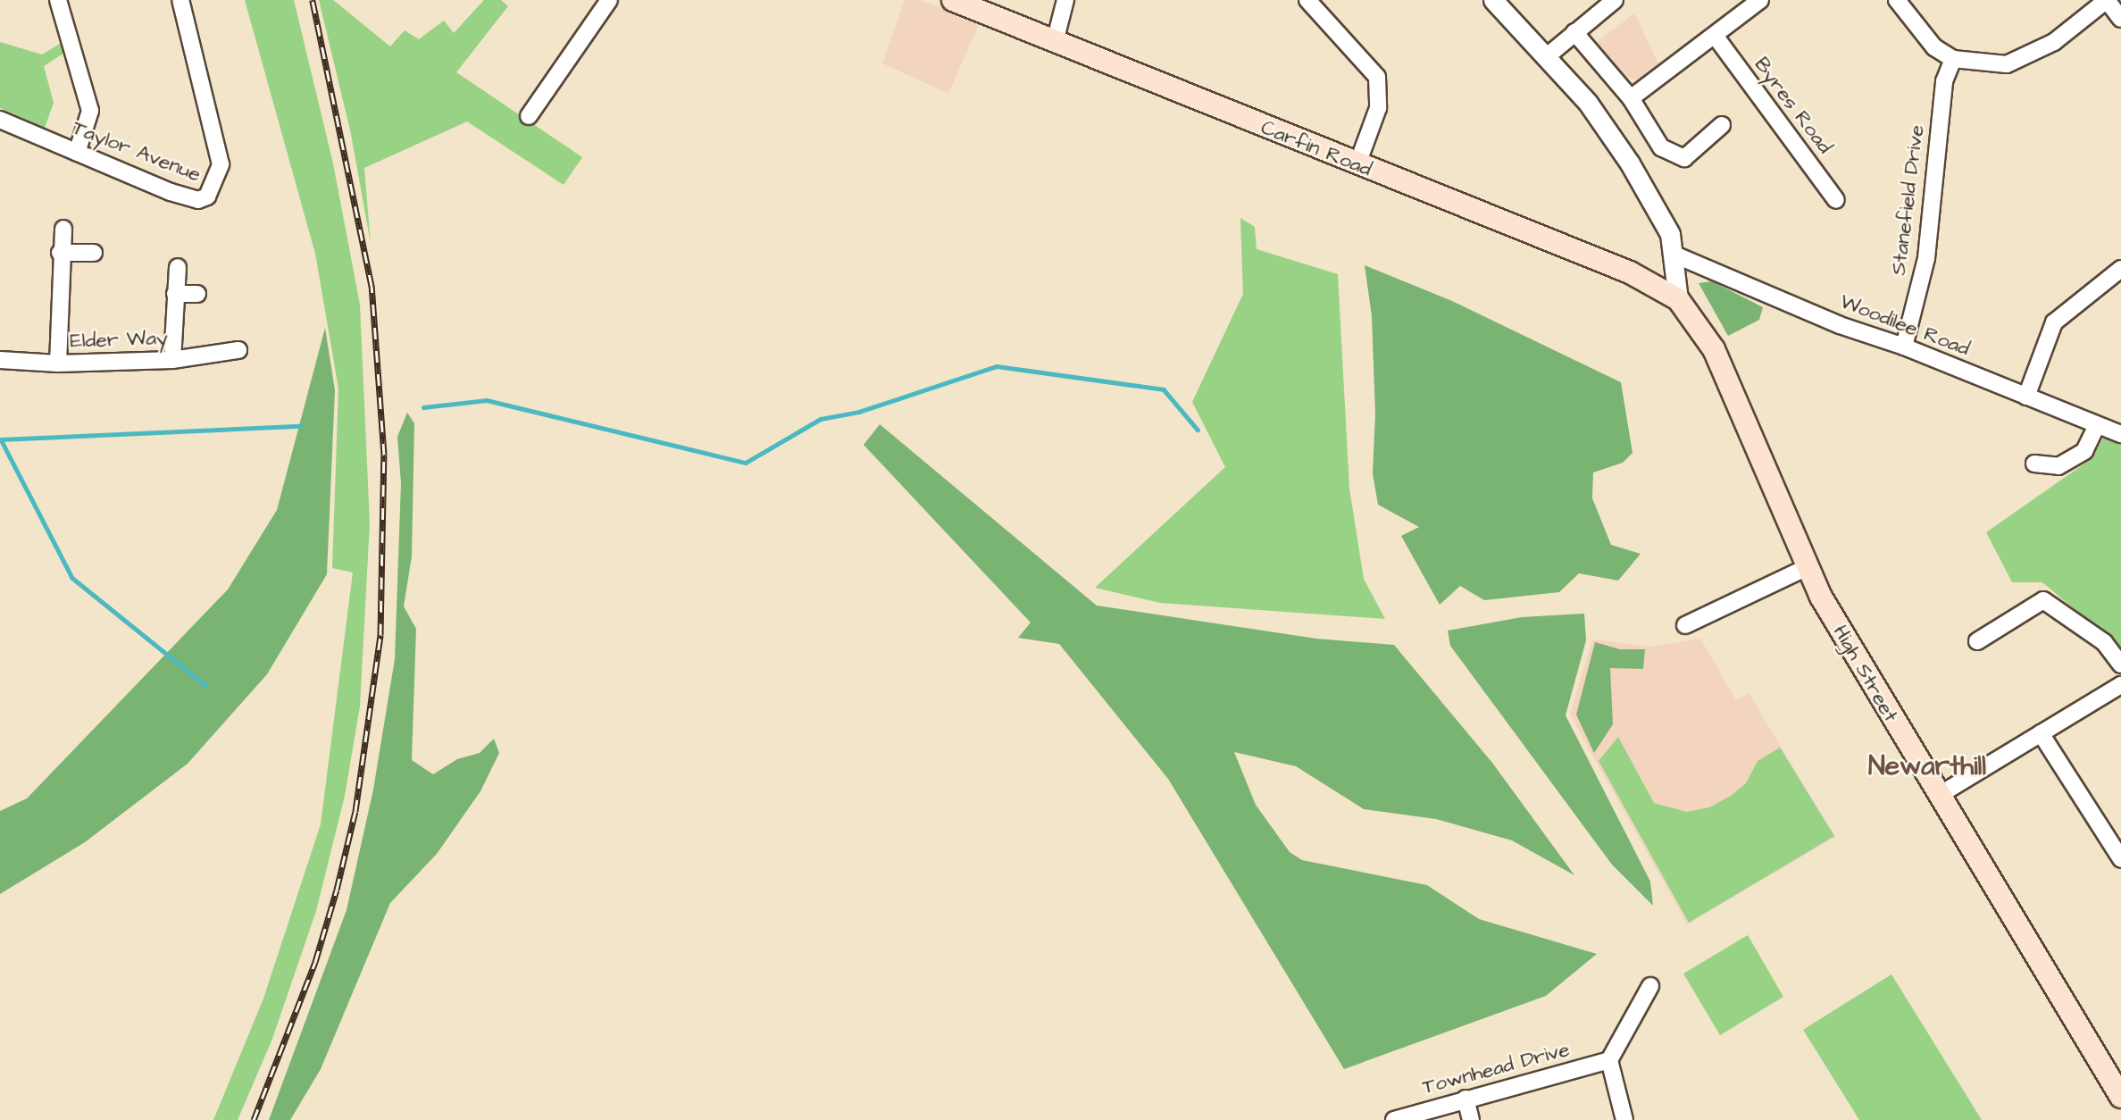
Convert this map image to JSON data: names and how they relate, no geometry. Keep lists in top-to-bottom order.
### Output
{
  "streets": {
    "main road": ["Carfin Road", "High Street"],
    "street": [
      "Byres Road",
      "Taylor Avenue",
      "Stanefield Drive",
      "Woodilee Road",
      "Elder Way",
      "Townhead Drive"
    ]
  },
  "crossings": [
    ["Carfin Road", "High Street"],
    ["Stanefield Drive", "Woodilee Road"]
  ],
  "districts": ["Newarthill"]
}
